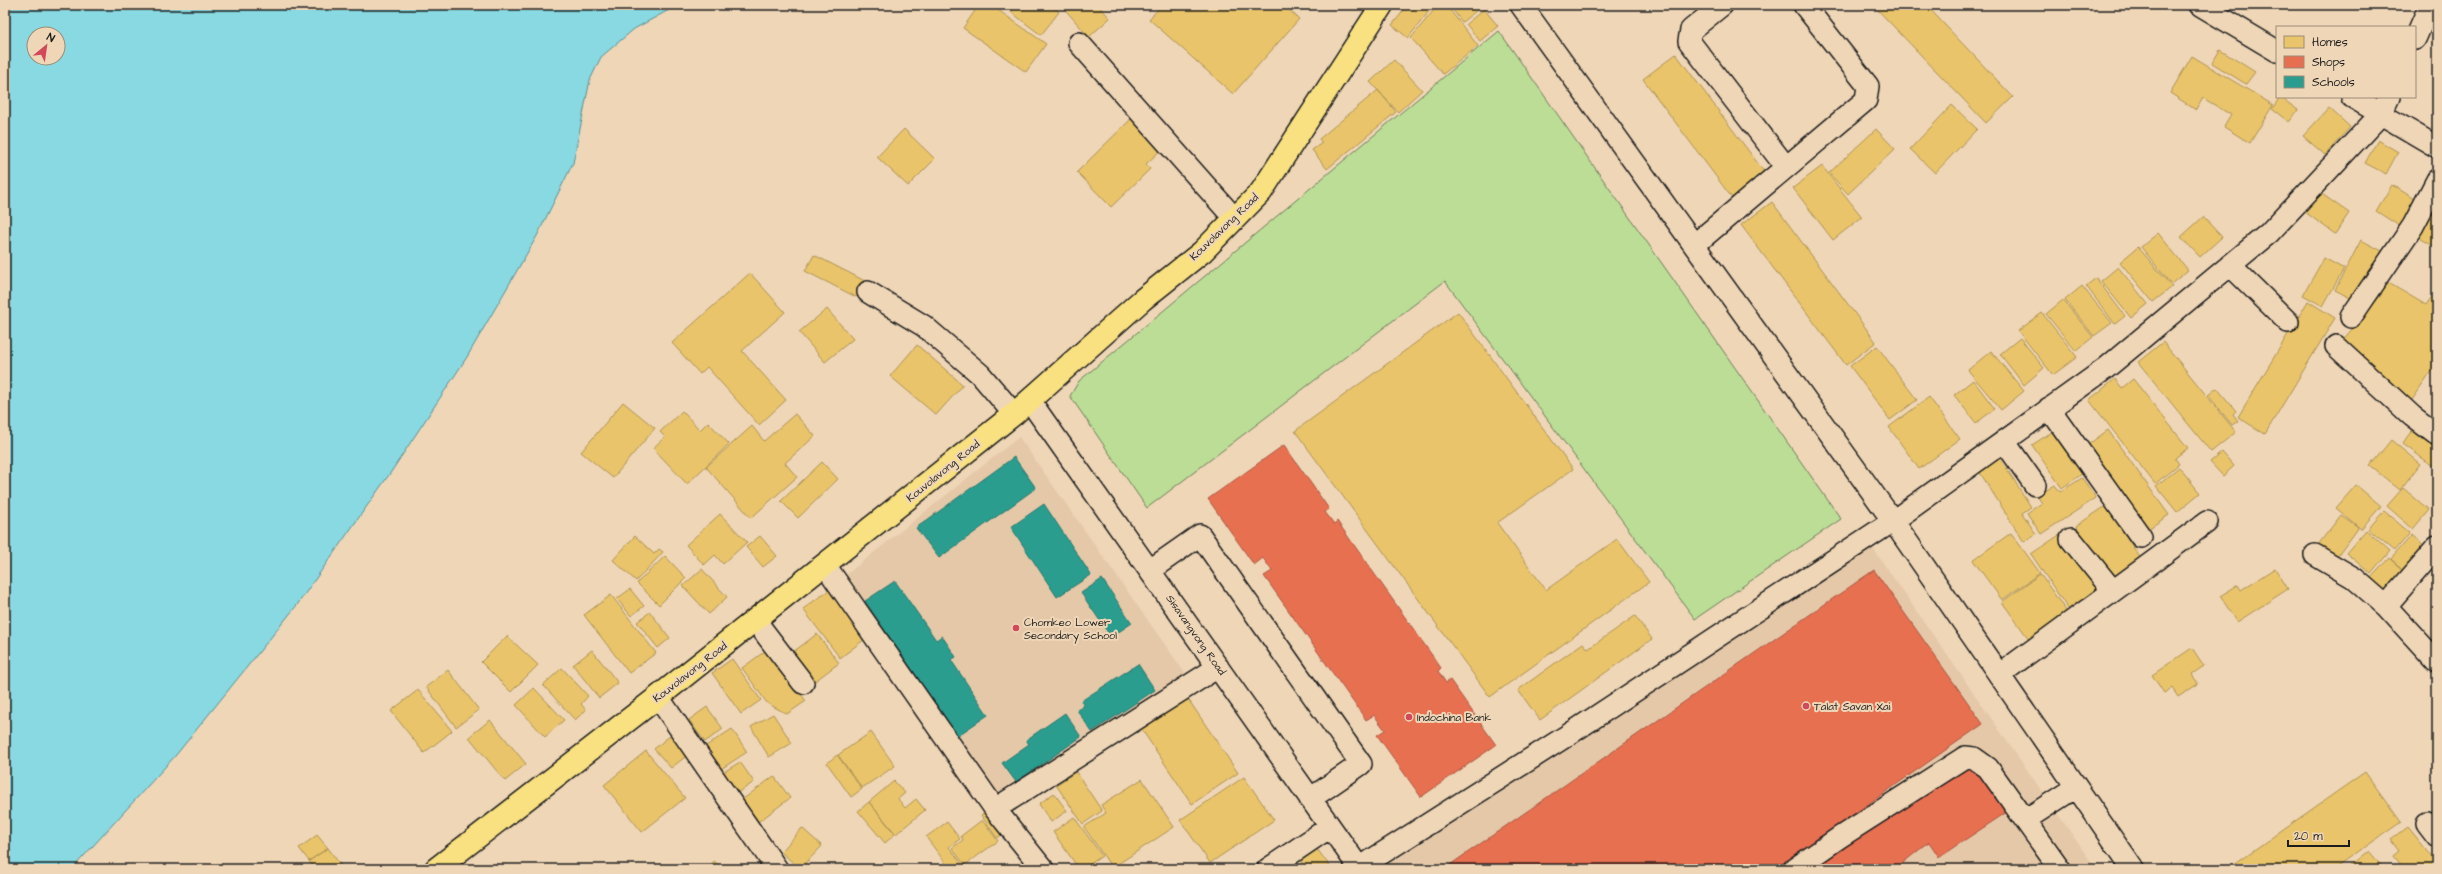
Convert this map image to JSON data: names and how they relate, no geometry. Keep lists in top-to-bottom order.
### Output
{
  "streets": {
    "main road": ["Kouvolavong Road"],
    "street": ["Sisavangvong Road"]
  },
  "crossings": [
    ["Kouvolavong Road", "Sisavangvong Road"]
  ],
  "places": ["Chomkeo Lower Secondary School", "Talat Savan Xai", "Indochina Bank"],
  "legend": ["Homes", "Shops", "Schools"],
  "scale_bar": "20 m",
  "north": "top right"
}
